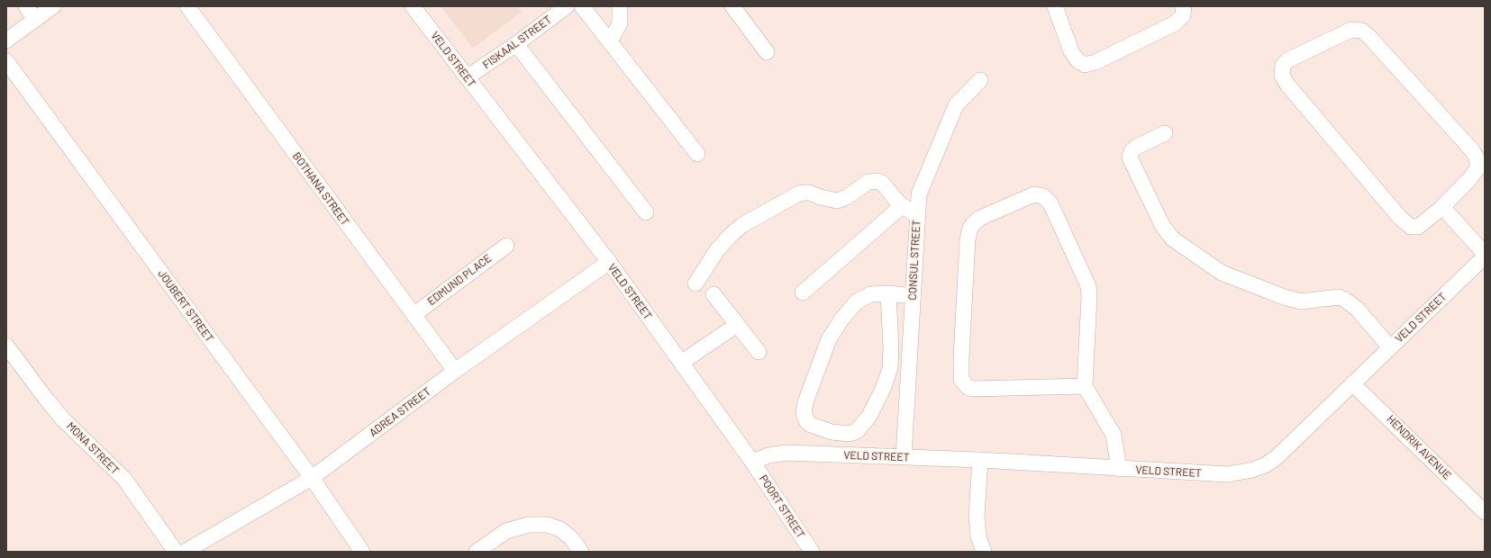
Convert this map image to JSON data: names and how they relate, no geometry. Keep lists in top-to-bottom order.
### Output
{
  "streets": {
    "street": [
      "FISKAAL STREET",
      "VELD STREET",
      "BOTHANA STREET",
      "CONSUL STREET",
      "EDMUND PLACE",
      "JOUBERT STREET",
      "ADREA STREET",
      "HENDRIK AVENUE",
      "MONA STREET",
      "POORT STREET"
    ]
  },
  "crossings": [
    ["FISKAAL STREET", "VELD STREET"],
    ["VELD STREET", "CONSUL STREET"],
    ["VELD STREET", "ADREA STREET"],
    ["VELD STREET", "HENDRIK AVENUE"],
    ["VELD STREET", "POORT STREET"],
    ["BOTHANA STREET", "EDMUND PLACE"],
    ["BOTHANA STREET", "ADREA STREET"],
    ["JOUBERT STREET", "ADREA STREET"]
  ]
}
